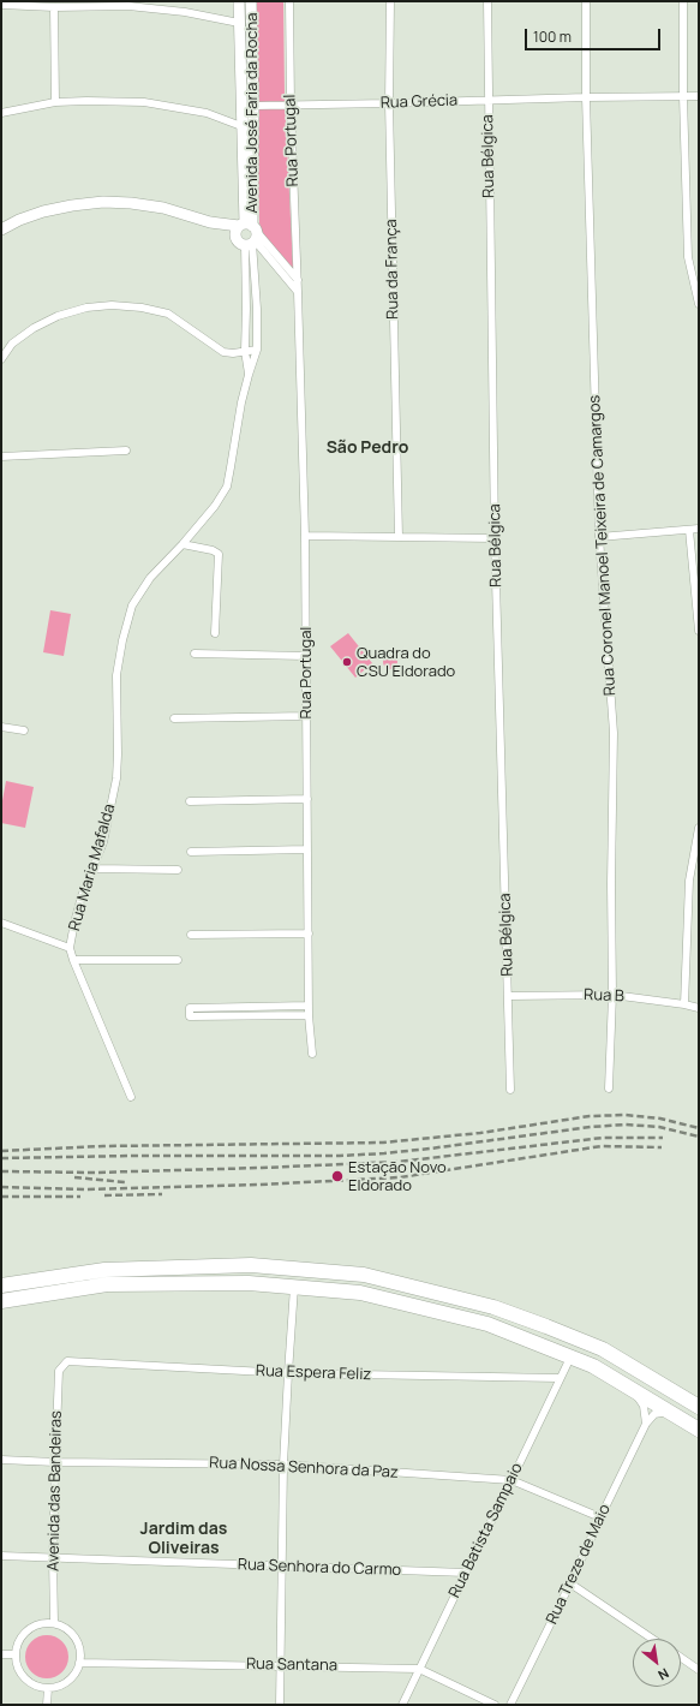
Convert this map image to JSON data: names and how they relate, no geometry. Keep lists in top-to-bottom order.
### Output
{
  "streets": {
    "street": [
      "Rua Grécia",
      "Avenida José Faria da Rocha",
      "Rua Portugal",
      "Rua Bélgica",
      "Rua da França",
      "Rua Coronel Manoel Teixeira de Camargos",
      "Rua Maria Mafalda",
      "Rua B",
      "Rua Espera Feliz",
      "Rua Nossa Senhora da Paz",
      "Avenida das Bandeiras",
      "Rua Batista Sampaio",
      "Rua Treze de Maio",
      "Rua Senhora do Carmo",
      "Rua Santana"
    ]
  },
  "crossings": [
    ["Rua Grécia", "Avenida José Faria da Rocha"],
    ["Rua Grécia", "Rua Portugal"],
    ["Rua Grécia", "Rua Bélgica"],
    ["Rua Grécia", "Rua da França"],
    ["Rua Grécia", "Rua Coronel Manoel Teixeira de Camargos"],
    ["Avenida José Faria da Rocha", "Rua Maria Mafalda"],
    ["Rua Bélgica", "Rua B"],
    ["Rua Coronel Manoel Teixeira de Camargos", "Rua B"],
    ["Rua Espera Feliz", "Avenida das Bandeiras"],
    ["Rua Espera Feliz", "Rua Batista Sampaio"],
    ["Rua Nossa Senhora da Paz", "Avenida das Bandeiras"],
    ["Rua Nossa Senhora da Paz", "Rua Batista Sampaio"],
    ["Rua Nossa Senhora da Paz", "Rua Treze de Maio"],
    ["Avenida das Bandeiras", "Rua Senhora do Carmo"],
    ["Avenida das Bandeiras", "Rua Santana"],
    ["Rua Batista Sampaio", "Rua Senhora do Carmo"],
    ["Rua Batista Sampaio", "Rua Santana"]
  ],
  "districts": ["São Pedro", "Jardim das Oliveiras"],
  "places": ["Quadra do CSU Eldorado", "Estação Novo Eldorado"],
  "scale_bar": "100 m",
  "north": "bottom right"
}
